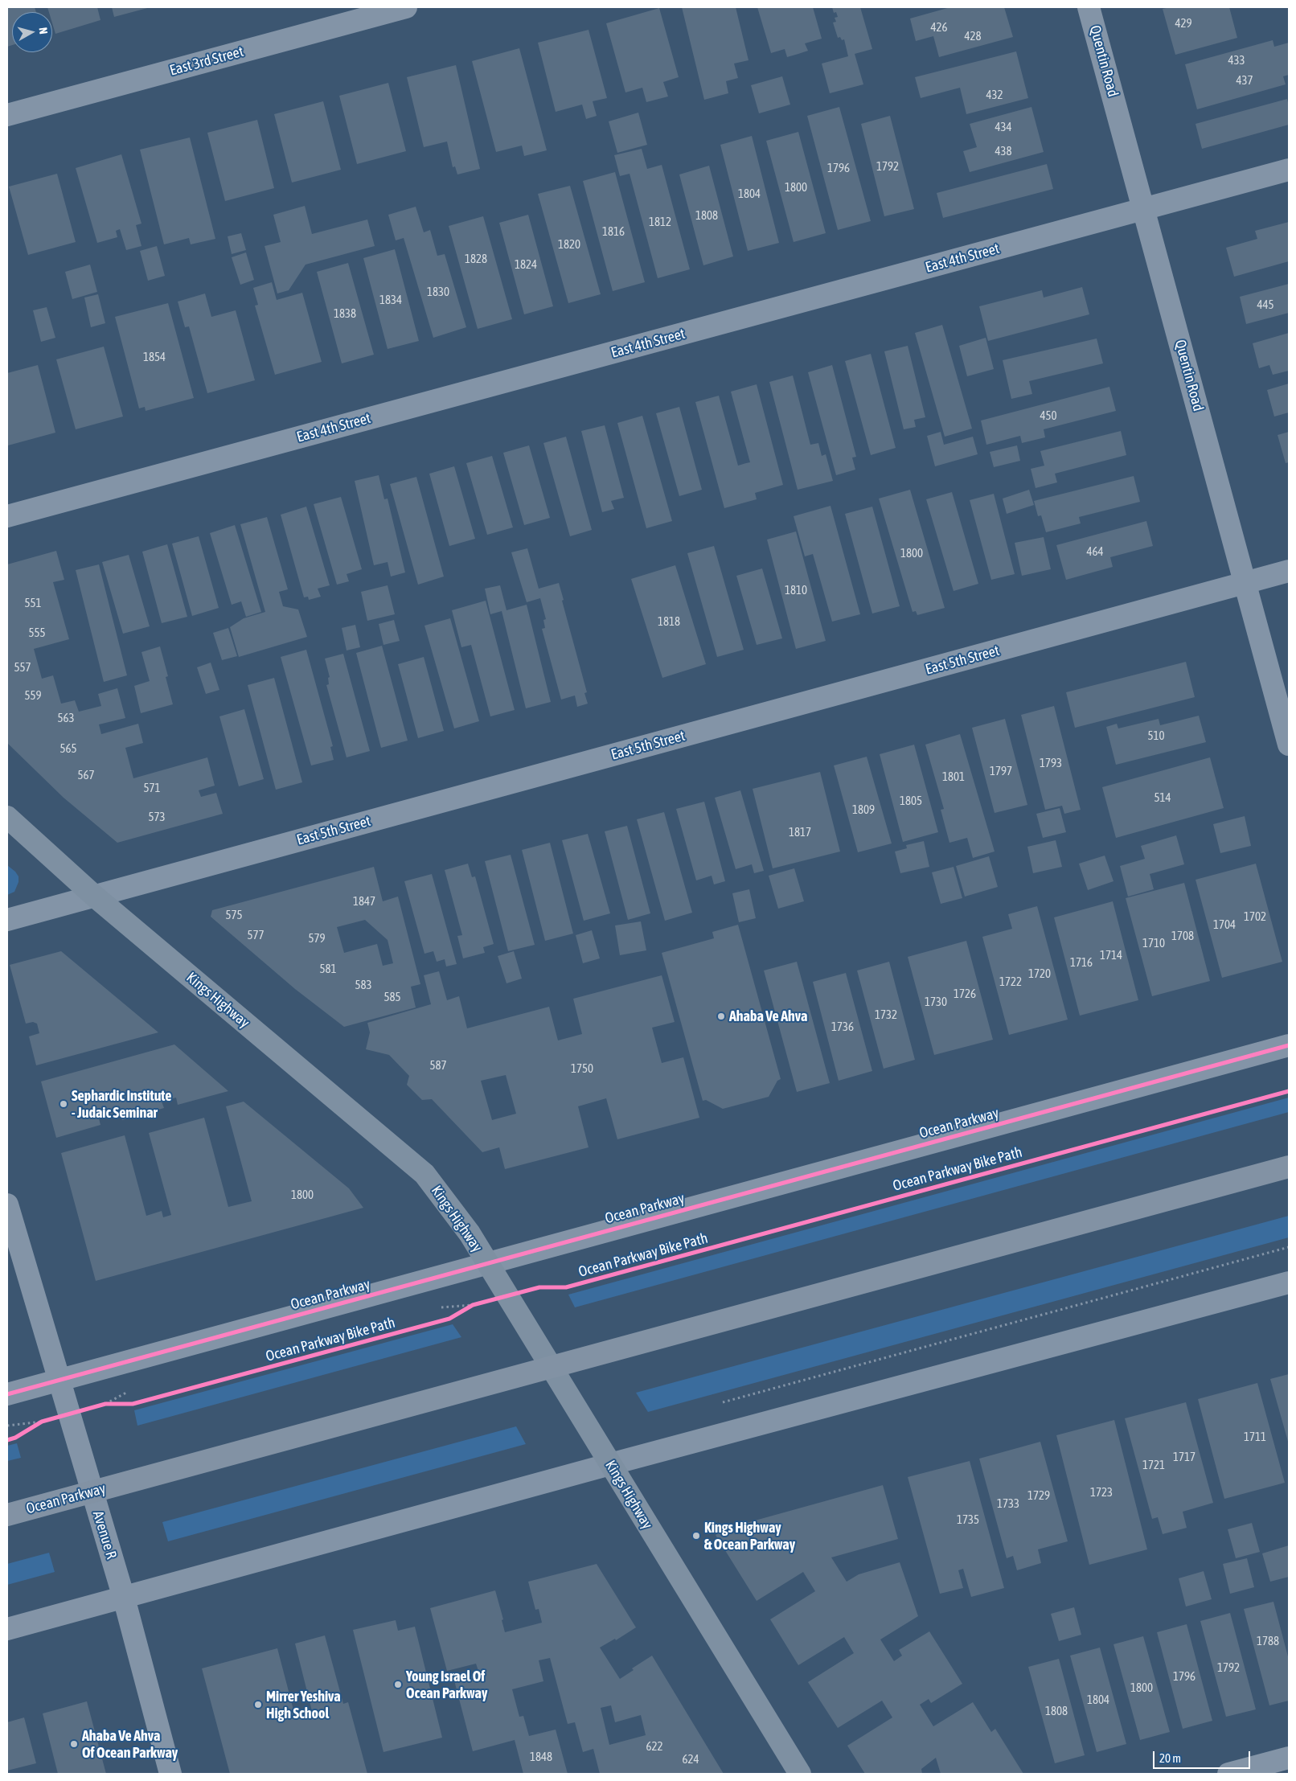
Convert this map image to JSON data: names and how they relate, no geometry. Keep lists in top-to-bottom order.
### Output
{
  "streets": {
    "main road": ["Ocean Parkway"],
    "street": [
      "East 3rd Street",
      "Quentin Road",
      "East 4th Street",
      "East 5th Street",
      "Kings Highway",
      "Avenue R"
    ],
    "cycle path": ["Ocean Parkway Bike Path"]
  },
  "crossings": [
    ["Quentin Road", "East 4th Street"],
    ["Quentin Road", "East 5th Street"],
    ["East 5th Street", "Kings Highway"],
    ["Kings Highway", "Ocean Parkway"],
    ["Ocean Parkway", "Avenue R"]
  ],
  "places": [
    "Ahaba Ve Ahva",
    "Sephardic Institute - Judaic Seminar",
    "Kings Highway & Ocean Parkway",
    "Young Israel Of Ocean Parkway",
    "Mirrer Yeshiva High School",
    "Ahaba Ve Ahva Of Ocean Parkway"
  ],
  "house_numbers": [
    "429",
    "426",
    "428",
    "433",
    "437",
    "432",
    "434",
    "438",
    "1792",
    "1796",
    "1800",
    "1804",
    "1808",
    "1812",
    "1816",
    "1820",
    "1828",
    "1824",
    "1830",
    "1834",
    "445",
    "1838",
    "1854",
    "450",
    "464",
    "1800",
    "1810",
    "551",
    "1818",
    "555",
    "557",
    "559",
    "563",
    "510",
    "565",
    "1793",
    "1797",
    "567",
    "1801",
    "571",
    "514",
    "1805",
    "1809",
    "573",
    "1817",
    "1847",
    "575",
    "1702",
    "1704",
    "577",
    "1708",
    "579",
    "1710",
    "1714",
    "1716",
    "581",
    "1720",
    "1722",
    "583",
    "1726",
    "585",
    "1730",
    "1732",
    "1736",
    "587",
    "1750",
    "1800",
    "1711",
    "1717",
    "1721",
    "1723",
    "1729",
    "1733",
    "1735",
    "1788",
    "1792",
    "1796",
    "1800",
    "1804",
    "1808",
    "622",
    "1848",
    "624"
  ],
  "scale_bar": "20 m",
  "north": "right"
}
